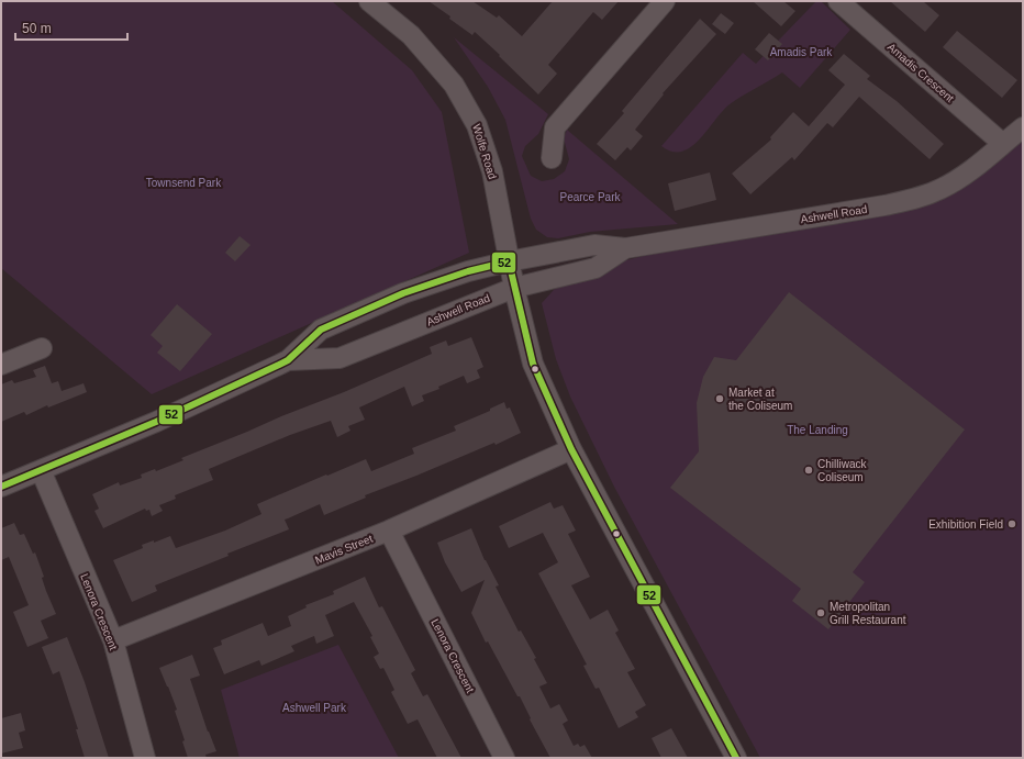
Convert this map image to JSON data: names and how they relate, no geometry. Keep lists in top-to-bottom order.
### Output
{
  "streets": {
    "street": [
      "Amadis Crescent",
      "Wolfe Road",
      "Ashwell Road",
      "Mavis Street",
      "Lenora Crescent"
    ]
  },
  "crossings": [
    ["Amadis Crescent", "Ashwell Road"],
    ["Wolfe Road", "Ashwell Road"],
    ["Wolfe Road", "Mavis Street"],
    ["Ashwell Road", "Lenora Crescent"],
    ["Mavis Street", "Lenora Crescent"]
  ],
  "parks": [
    "Amadis Park",
    "Townsend Park",
    "Pearce Park",
    "The Landing",
    "Ashwell Park"
  ],
  "places": [
    "Market at the Coliseum",
    "Chilliwack Coliseum",
    "Exhibition Field",
    "Metropolitan Grill Restaurant"
  ],
  "lines": ["transit line 52"],
  "scale_bar": "50 m"
}
